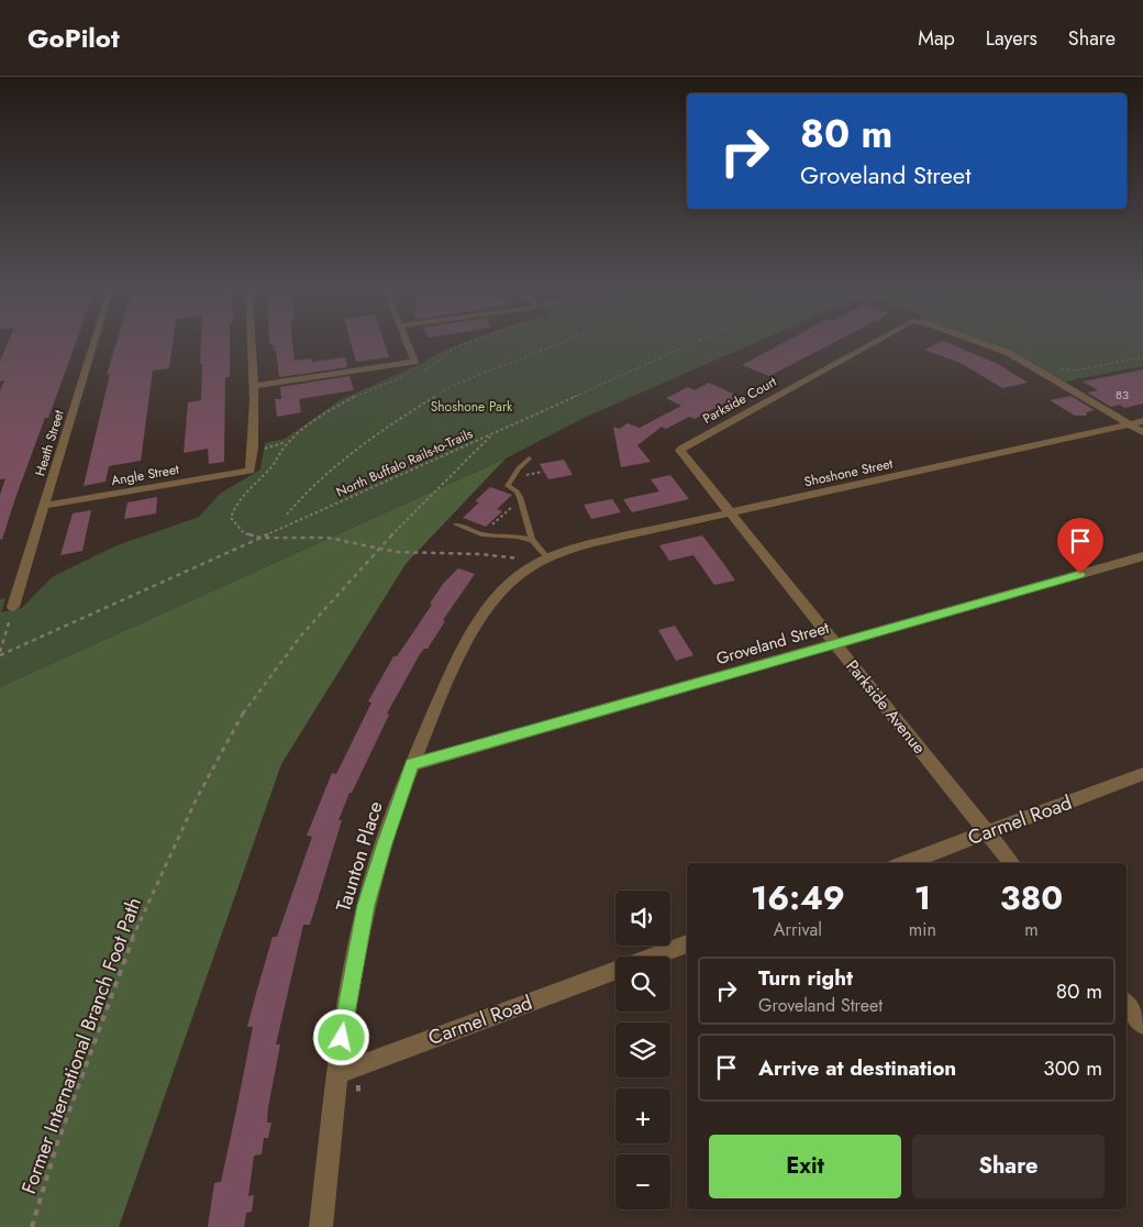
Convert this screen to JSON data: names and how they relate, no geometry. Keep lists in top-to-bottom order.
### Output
{
  "streets": {
    "street": [
      "Parkside Court",
      "Heath Street",
      "Shoshone Street",
      "Angle Street",
      "Groveland Street",
      "Parkside Avenue",
      "Carmel Road",
      "Taunton Place"
    ],
    "path": ["North Buffalo Rails-to-Trails", "Former International Branch Foot Path"]
  },
  "crossings": [
    ["Parkside Court", "Shoshone Street"],
    ["Parkside Court", "Parkside Avenue"],
    ["Heath Street", "Angle Street"],
    ["North Buffalo Rails-to-Trails", "Former International Branch Foot Path"],
    ["Shoshone Street", "Parkside Avenue"],
    ["Shoshone Street", "Taunton Place"],
    ["Groveland Street", "Parkside Avenue"],
    ["Groveland Street", "Taunton Place"],
    ["Parkside Avenue", "Carmel Road"],
    ["Carmel Road", "Taunton Place"]
  ],
  "parks": ["Shoshone Park"],
  "house_numbers": ["83"],
  "page": {
    "header": "GoPilot",
    "nav": ["Map", "Layers", "Share"],
    "turn": ["80 m", "Groveland Street"],
    "eta": [
      "16:49",
      "Arrival",
      "1",
      "min",
      "380",
      "m"
    ],
    "map_buttons": ["+", "−"],
    "list": [
      {
        "name": "Turn right",
        "note": "Groveland Street",
        "value": "80 m"
      },
      {
        "name": "Arrive at destination",
        "value": "300 m"
      }
    ],
    "buttons": ["Exit", "Share"]
  }
}
